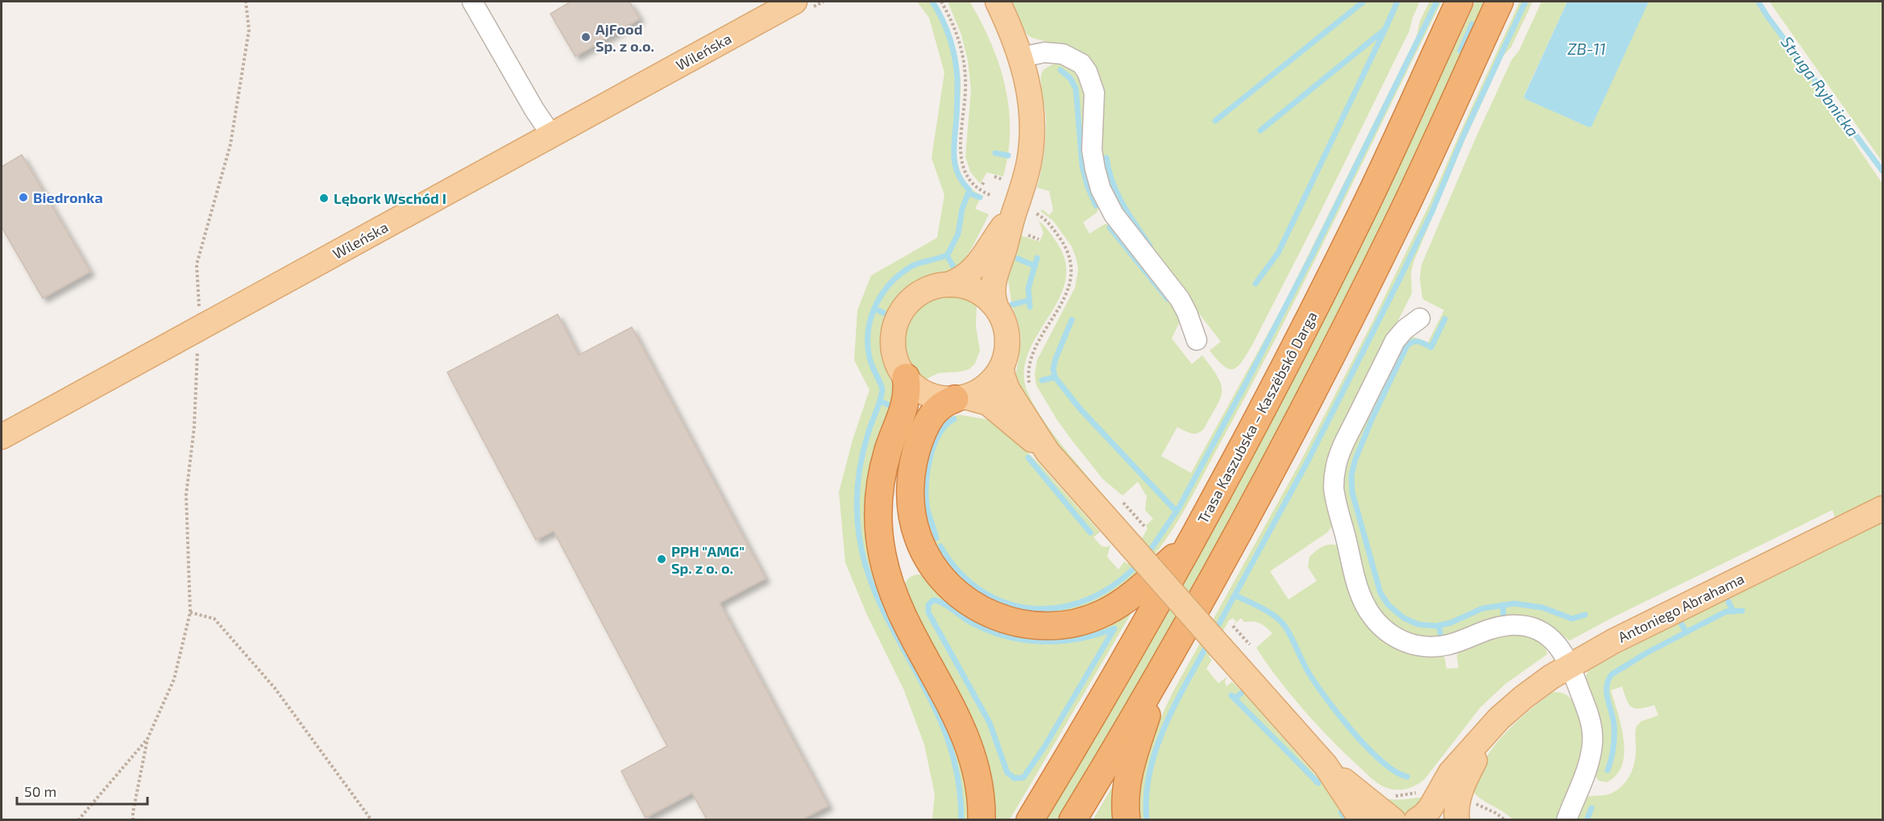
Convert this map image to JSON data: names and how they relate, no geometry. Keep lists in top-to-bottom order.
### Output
{
  "streets": {
    "highway": ["Trasa Kaszubska – Kaszëbskô Darga"],
    "main road": ["Wileńska", "Antoniego Abrahama"]
  },
  "water": ["ZB-11", "Struga Rybnicka"],
  "places": [
    "AjFood Sp. z o.o.",
    "Biedronka",
    "Lębork Wschód I",
    "PPH \"AMG\" Sp. z o. o."
  ],
  "scale_bar": "50 m"
}
